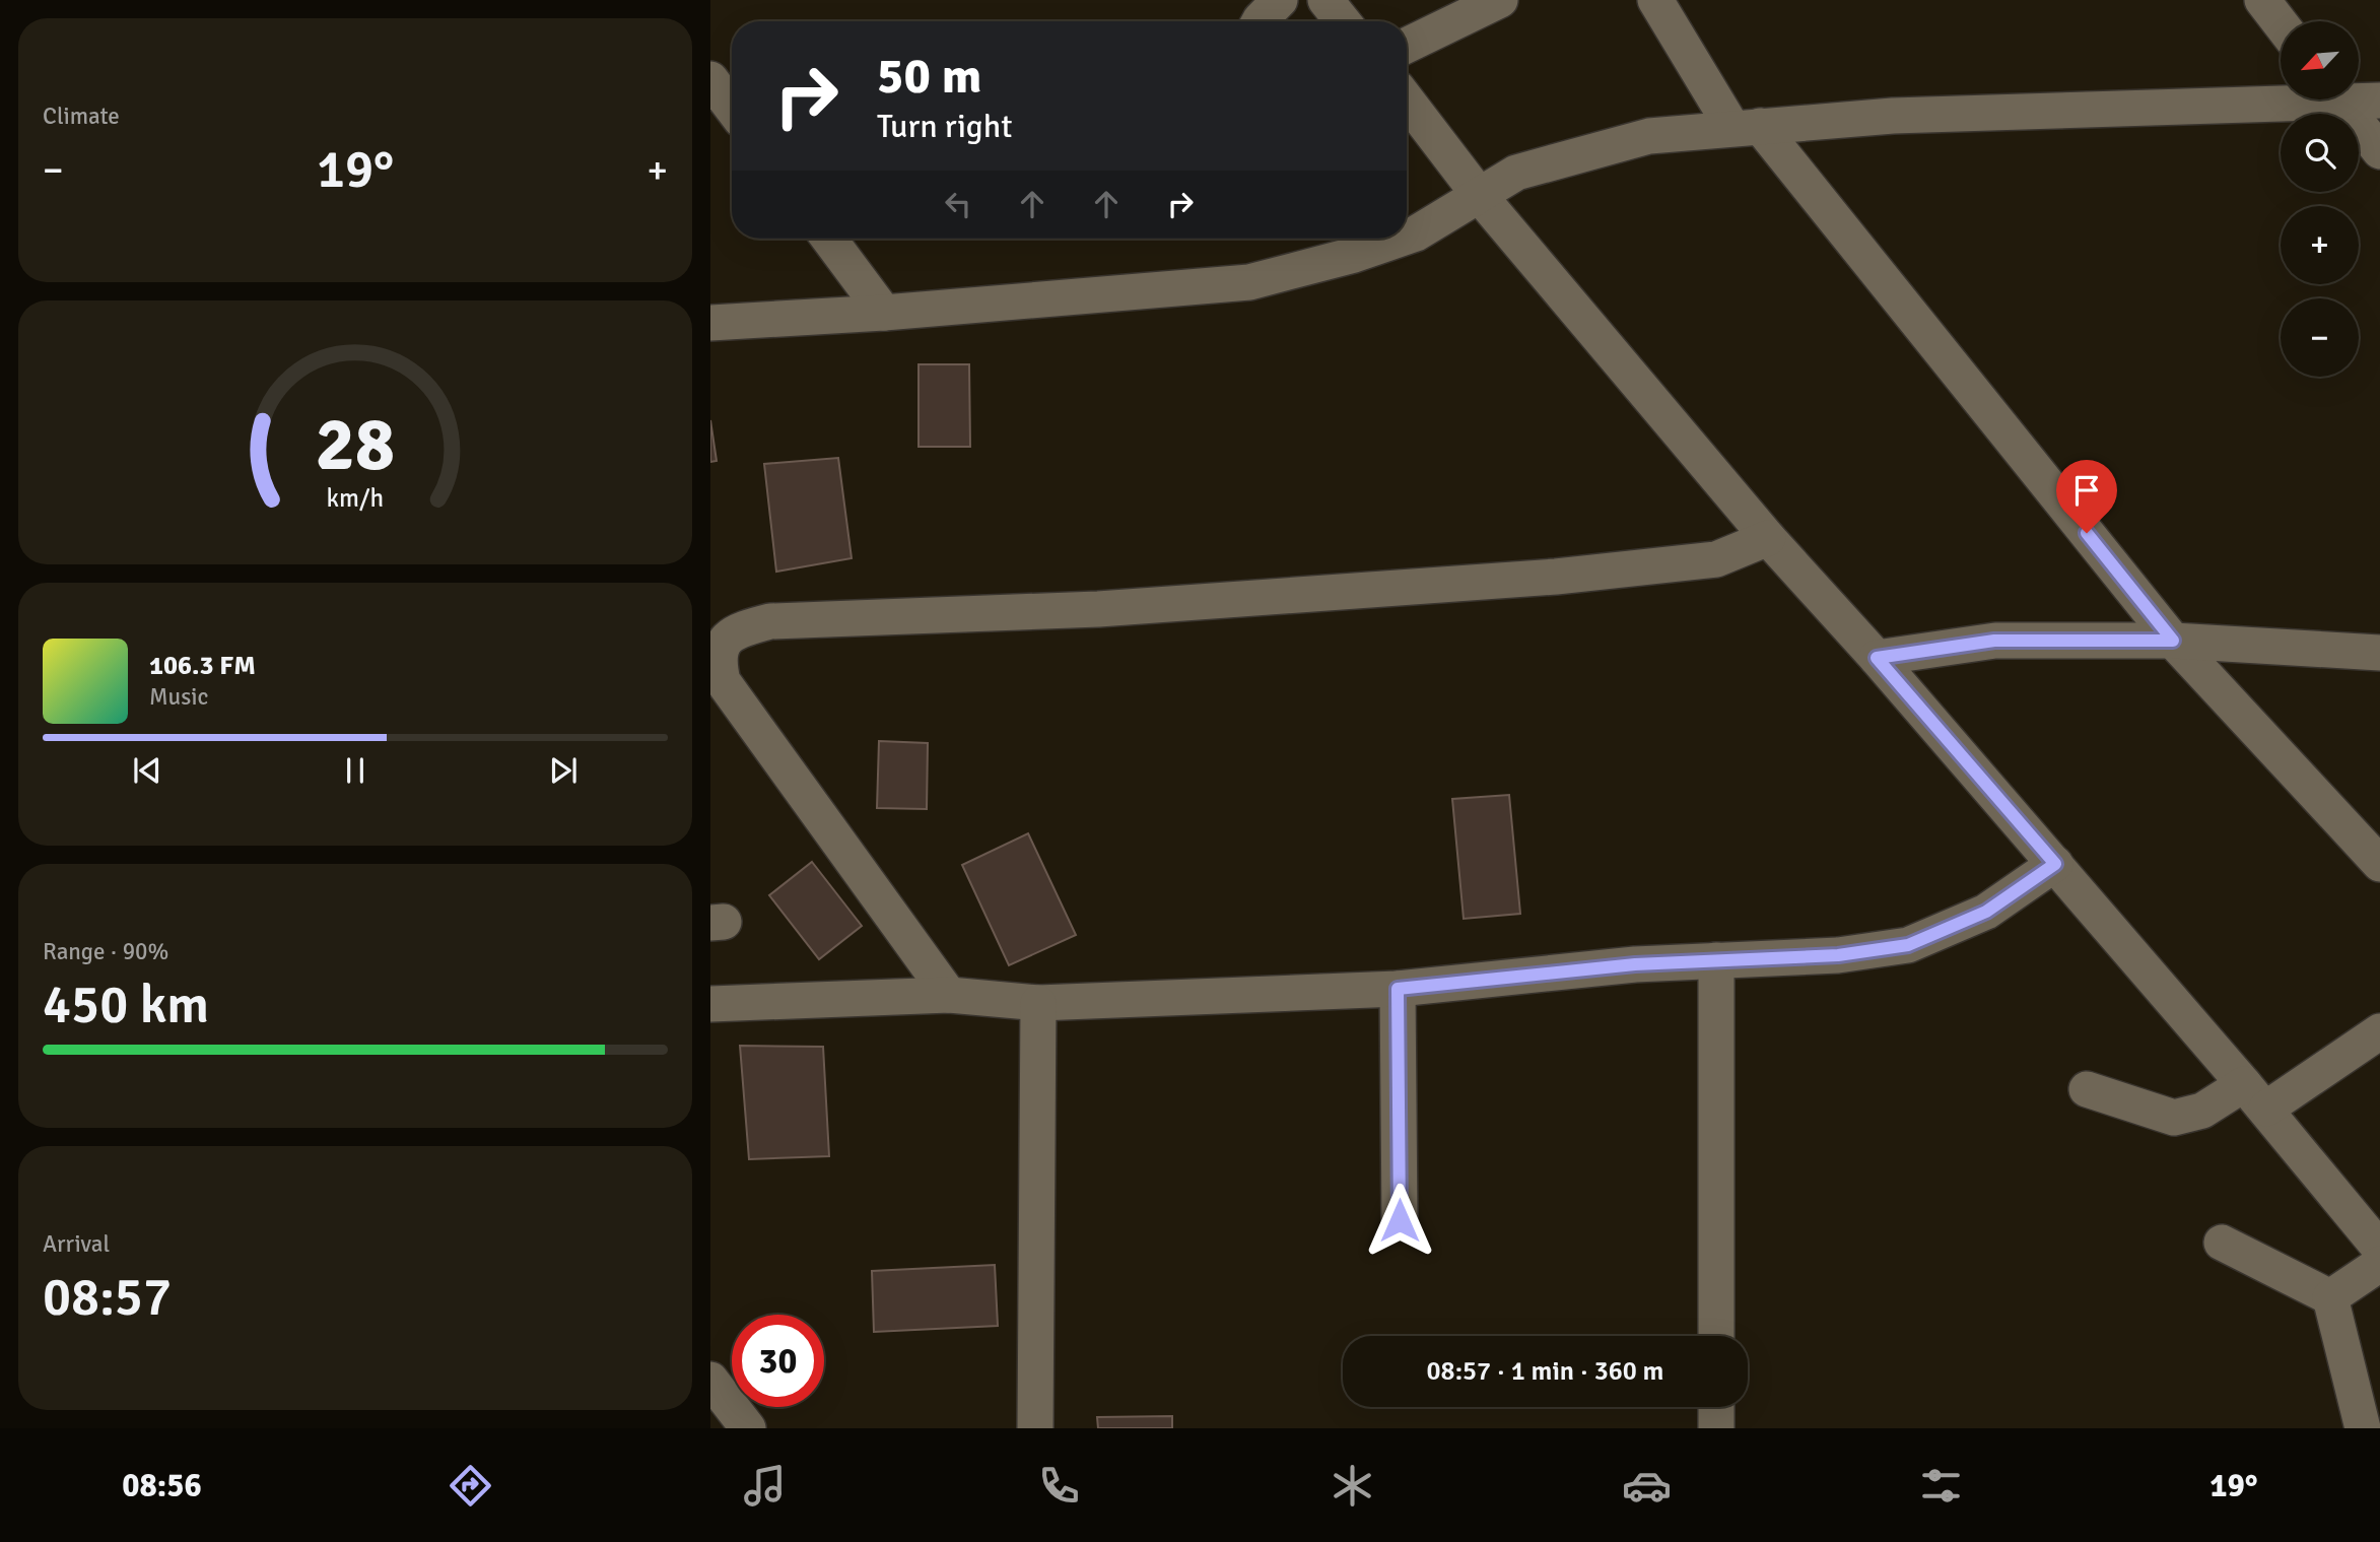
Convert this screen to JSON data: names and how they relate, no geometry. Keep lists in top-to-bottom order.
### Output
{
  "north": "bottom left",
  "page": {
    "tile": [
      "Climate",
      ["Range · 90%", "450 km"],
      ["Arrival", "08:57"]
    ],
    "map_buttons": ["+", "−"],
    "turn": ["50 m", "Turn right"],
    "heat": ["−", "19°", "+"],
    "song": ["106.3 FM", "Music"],
    "limit": "30",
    "trip": "08:57 · 1 min · 360 m",
    "tabs": ["08:56", "19°"],
    "gauge": ["28", "km/h"]
  }
}
